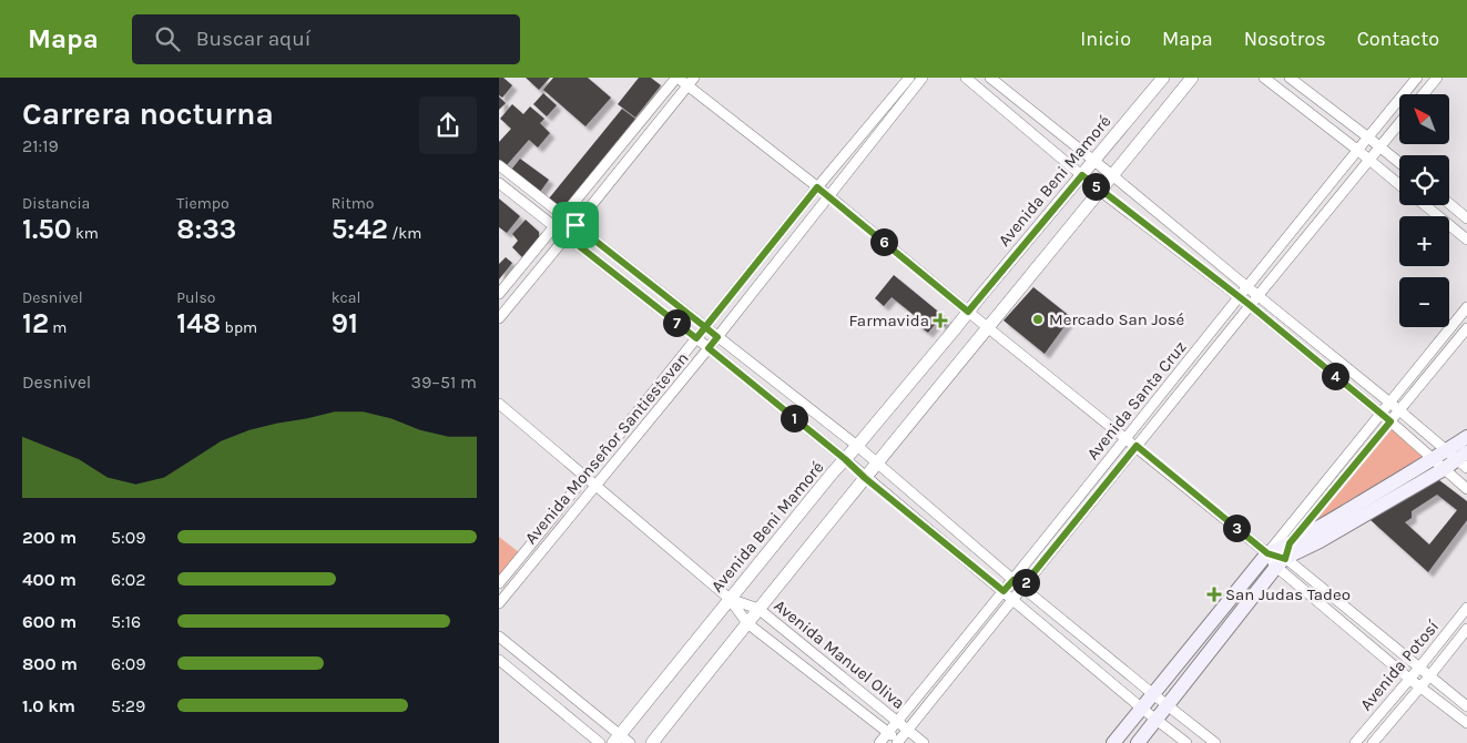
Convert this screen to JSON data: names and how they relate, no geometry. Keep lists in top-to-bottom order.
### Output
{
  "streets": {
    "street": [
      "Avenida Beni Mamoré",
      "Avenida Santa Cruz",
      "Avenida Monseñor Santiestevan",
      "Avenida Manuel Oliva",
      "Avenida Potosí"
    ]
  },
  "crossings": [
    ["Avenida Beni Mamoré", "Avenida Manuel Oliva"],
    ["Avenida Santa Cruz", "Avenida Manuel Oliva"],
    ["Avenida Monseñor Santiestevan", "Avenida Manuel Oliva"]
  ],
  "places": {
    "other": ["Mercado San José"],
    "health": ["Farmavida", "San Judas Tadeo"]
  },
  "north": "top left",
  "page": {
    "header": "Mapa",
    "search": "Buscar aquí",
    "nav": [
      "Inicio",
      "Mapa",
      "Nosotros",
      "Contacto"
    ],
    "heading": ["Carrera nocturna", "21:19"],
    "map_buttons": ["+", "−"],
    "stats": [
      ["Distancia", "1.50 km"],
      ["Tiempo", "8:33"],
      ["Ritmo", "5:42 /km"],
      ["Desnivel", "12 m"],
      ["Pulso", "148 bpm"],
      ["kcal", "91"]
    ],
    "pins": [
      "5",
      "6",
      "7",
      "4",
      "1",
      "3",
      "2"
    ],
    "chart": ["Desnivel", "39–51 m"],
    "list": [
      {
        "name": "200 m",
        "note": "5:09"
      },
      {
        "name": "400 m",
        "note": "6:02"
      },
      {
        "name": "600 m",
        "note": "5:16"
      },
      {
        "name": "800 m",
        "note": "6:09"
      },
      {
        "name": "1.0 km",
        "note": "5:29"
      }
    ]
  }
}
